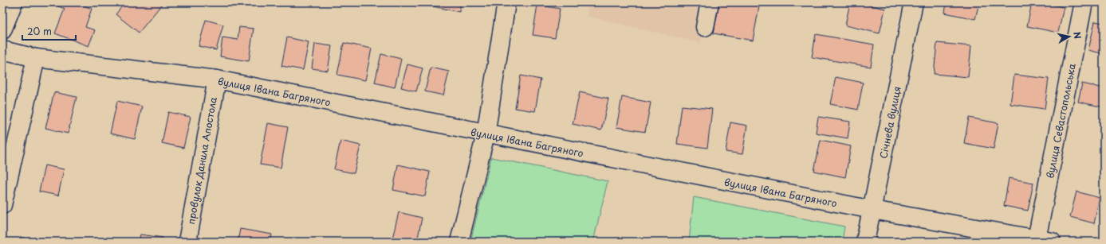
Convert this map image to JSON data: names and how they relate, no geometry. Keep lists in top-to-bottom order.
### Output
{
  "streets": {
    "street": [
      "вулиця Івана Багряного",
      "вулиця Севастопольська",
      "Січнева вулиця",
      "провулок Данила Апостола"
    ]
  },
  "crossings": [
    ["вулиця Івана Багряного", "вулиця Севастопольська"],
    ["вулиця Івана Багряного", "Січнева вулиця"],
    ["вулиця Івана Багряного", "провулок Данила Апостола"]
  ],
  "scale_bar": "20 m",
  "north": "right"
}
